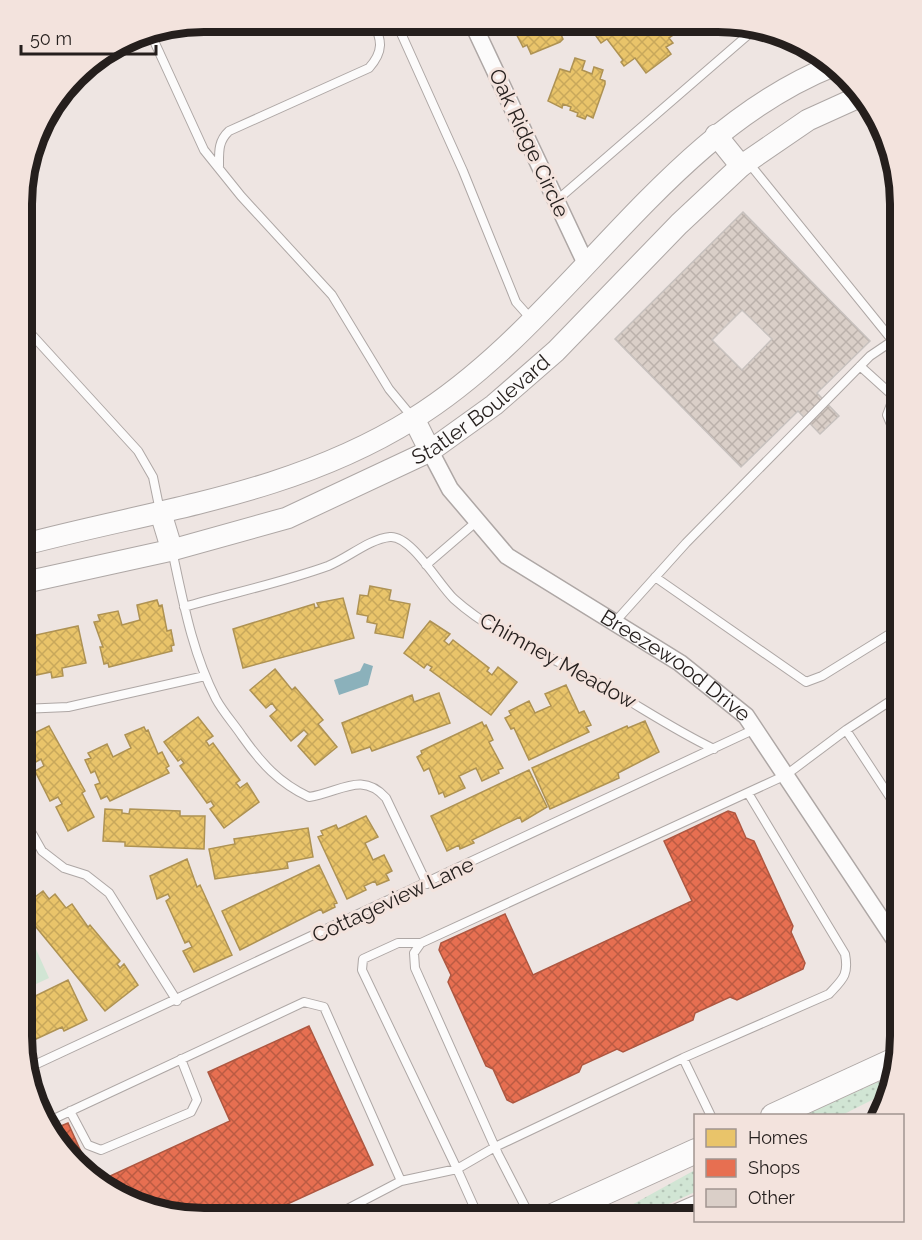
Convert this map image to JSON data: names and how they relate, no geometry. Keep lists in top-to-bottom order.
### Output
{
  "streets": {
    "street": ["Oak Ridge Circle", "Statler Boulevard", "Breezewood Drive"],
    "lane": ["Chimney Meadow", "Cottageview Lane"]
  },
  "crossings": [
    ["Oak Ridge Circle", "Statler Boulevard"],
    ["Statler Boulevard", "Breezewood Drive"],
    ["Chimney Meadow", "Cottageview Lane"],
    ["Breezewood Drive", "Cottageview Lane"]
  ],
  "legend": ["Homes", "Shops", "Other"],
  "scale_bar": "50 m"
}
